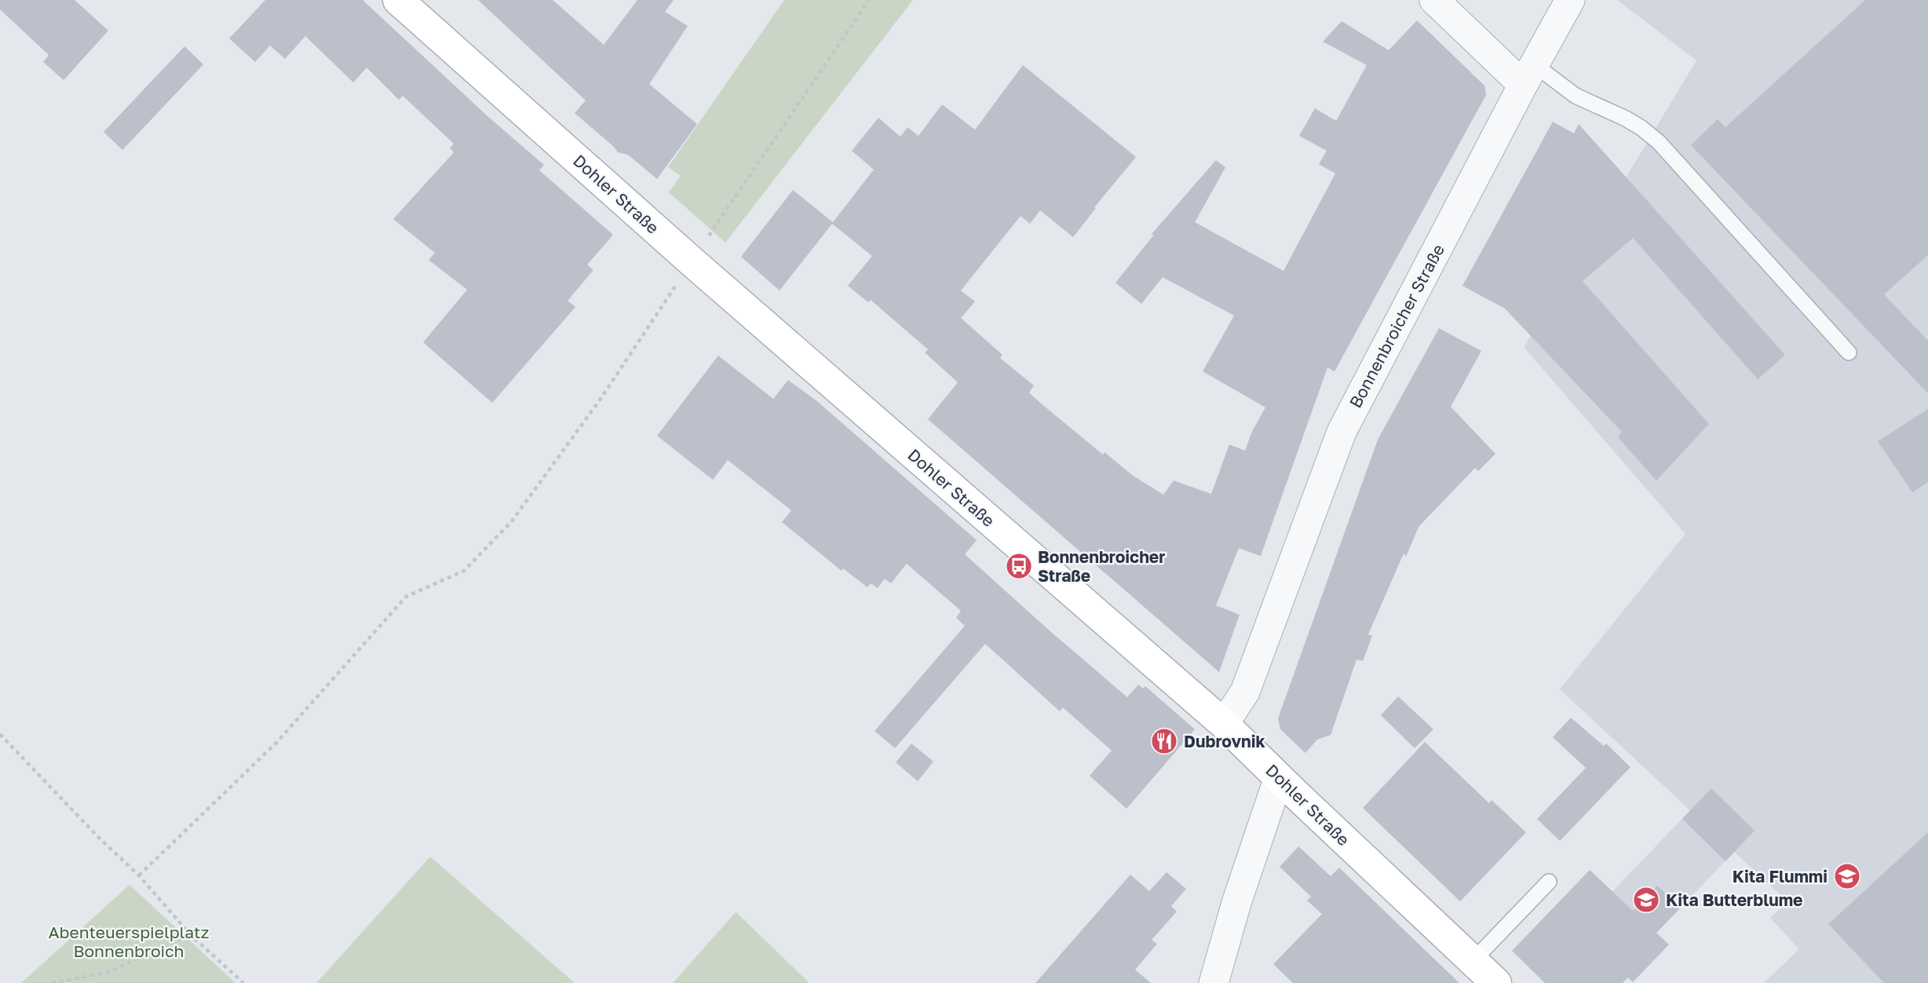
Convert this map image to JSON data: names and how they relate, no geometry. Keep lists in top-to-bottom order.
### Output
{
  "streets": {
    "main road": ["Dohler Straße"],
    "street": ["Bonnenbroicher Straße"]
  },
  "crossings": [
    ["Dohler Straße", "Bonnenbroicher Straße"]
  ],
  "parks": ["Abenteuerspielplatz Bonnenbroich"],
  "places": {
    "bus stop": ["Bonnenbroicher Straße"],
    "restaurant": ["Dubrovnik"],
    "school or university": ["Kita Flummi", "Kita Butterblume"]
  }
}
